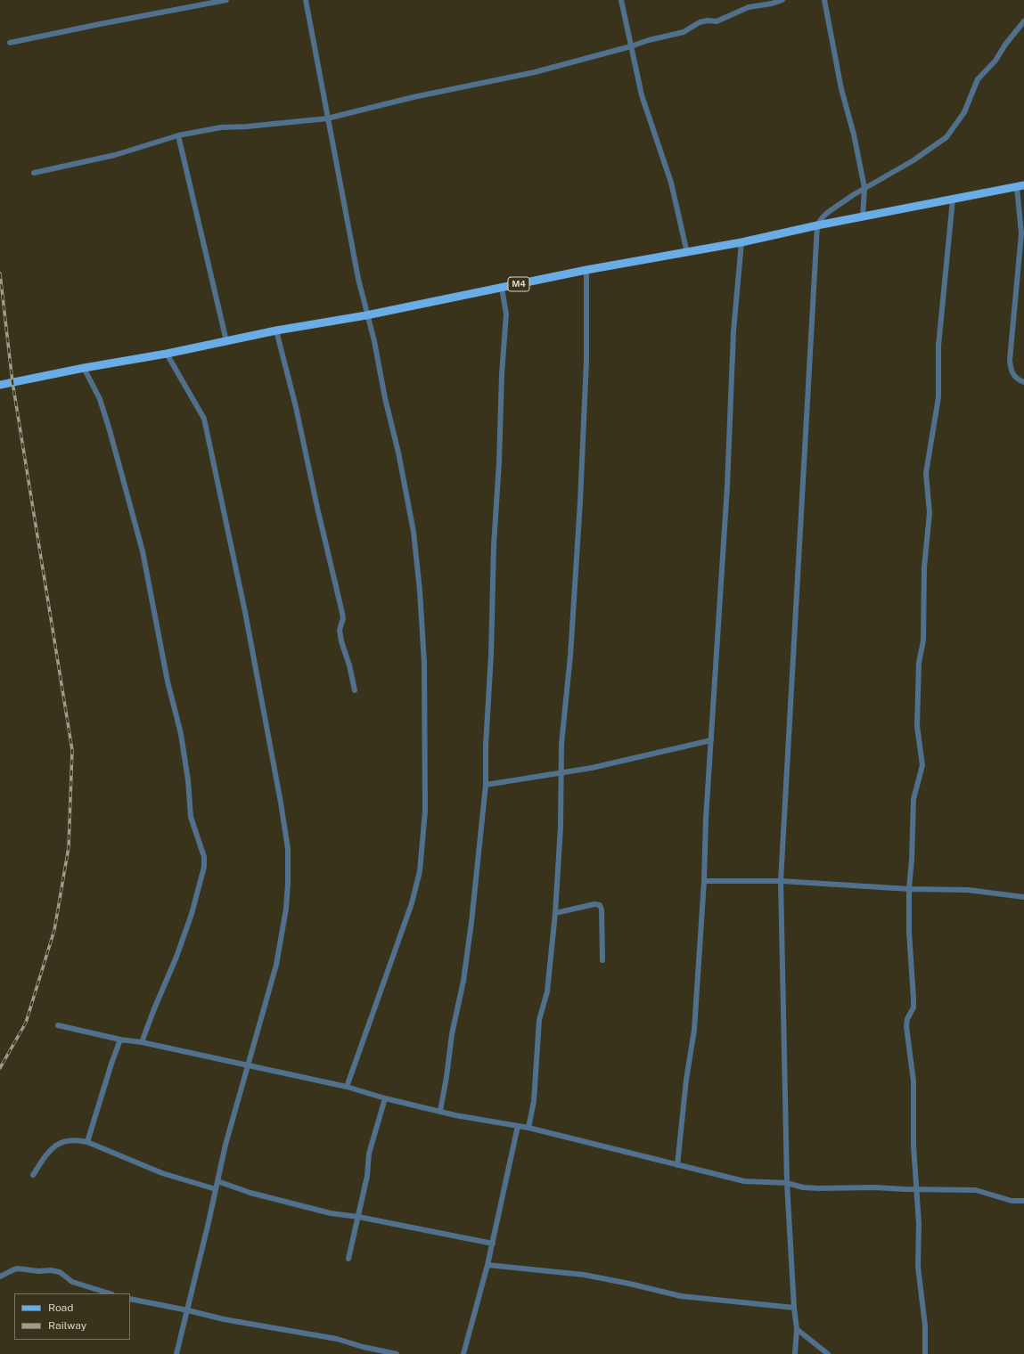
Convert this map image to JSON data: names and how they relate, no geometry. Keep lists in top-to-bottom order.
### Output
{
  "streets": {
    "main road": ["M4"]
  },
  "legend": ["Road", "Railway"]
}
